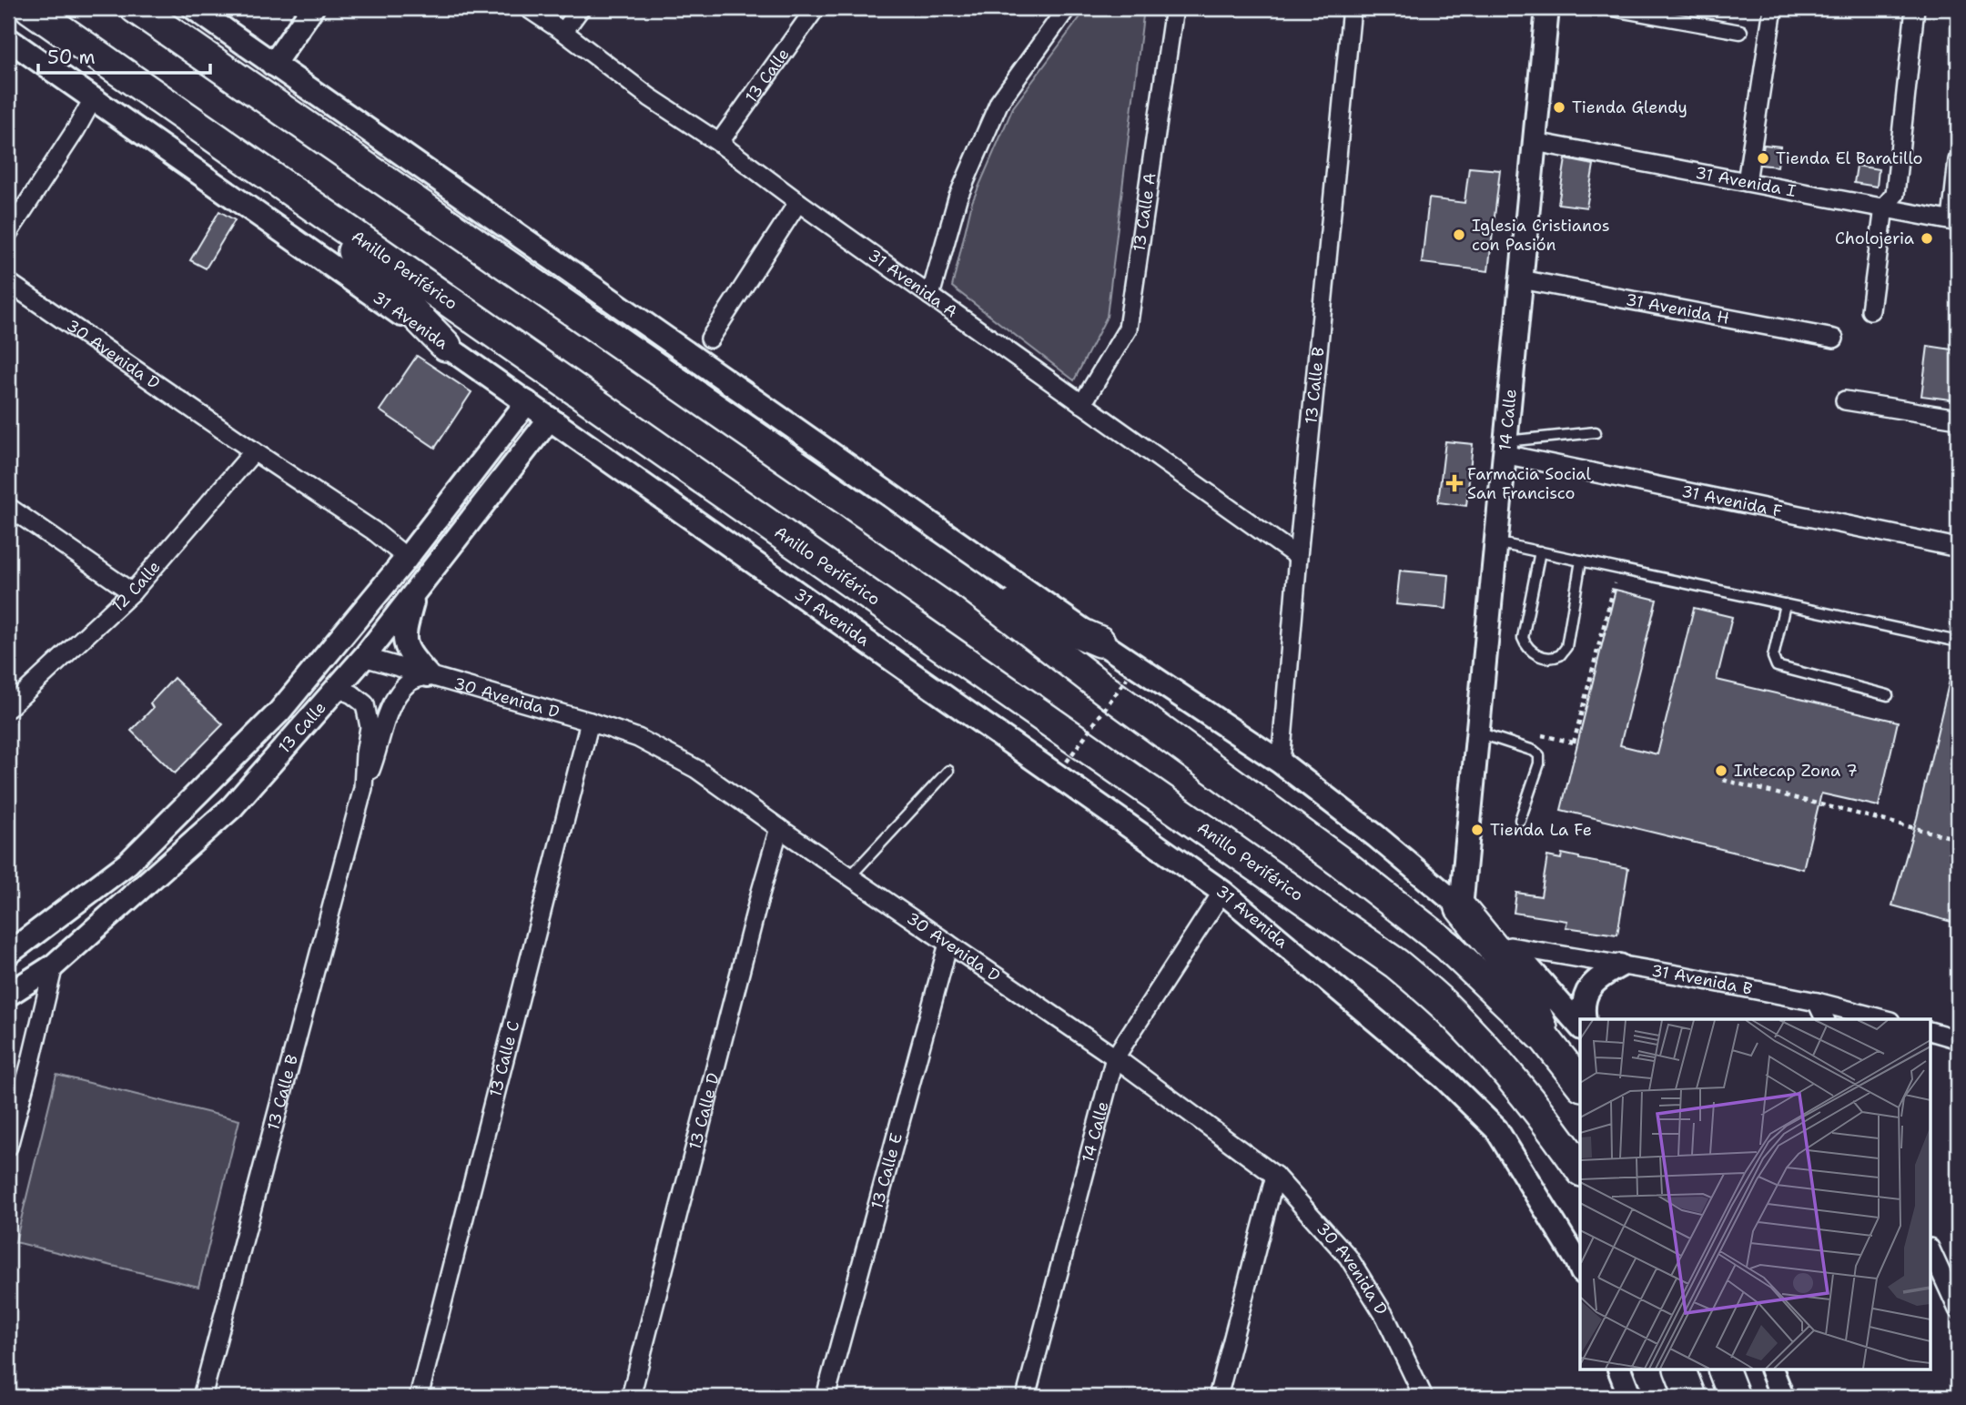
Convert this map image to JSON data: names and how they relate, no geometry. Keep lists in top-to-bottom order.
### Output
{
  "streets": {
    "highway": ["Anillo Periférico"],
    "street": [
      "13 Calle",
      "31 Avenida I",
      "13 Calle A",
      "31 Avenida A",
      "31 Avenida H",
      "31 Avenida",
      "30 Avenida D",
      "13 Calle B",
      "14 Calle",
      "31 Avenida F",
      "12 Calle",
      "31 Avenida B",
      "13 Calle C",
      "13 Calle D",
      "13 Calle E"
    ]
  },
  "crossings": [
    ["13 Calle", "31 Avenida A"],
    ["13 Calle", "31 Avenida"],
    ["13 Calle", "30 Avenida D"],
    ["13 Calle", "13 Calle B"],
    ["31 Avenida I", "14 Calle"],
    ["13 Calle A", "31 Avenida A"],
    ["31 Avenida A", "13 Calle B"],
    ["31 Avenida H", "14 Calle"],
    ["31 Avenida", "14 Calle"],
    ["30 Avenida D", "13 Calle B"],
    ["30 Avenida D", "14 Calle"],
    ["30 Avenida D", "12 Calle"],
    ["30 Avenida D", "13 Calle C"],
    ["30 Avenida D", "13 Calle D"],
    ["30 Avenida D", "13 Calle E"],
    ["14 Calle", "31 Avenida F"]
  ],
  "places": {
    "other": [
      "Tienda Glendy",
      "Tienda El Baratillo",
      "Iglesia Cristianos con Pasión",
      "Cholojeria",
      "Intecap Zona 7",
      "Tienda La Fe"
    ],
    "health": ["Farmacia Social San Francisco"]
  },
  "scale_bar": "50 m"
}
